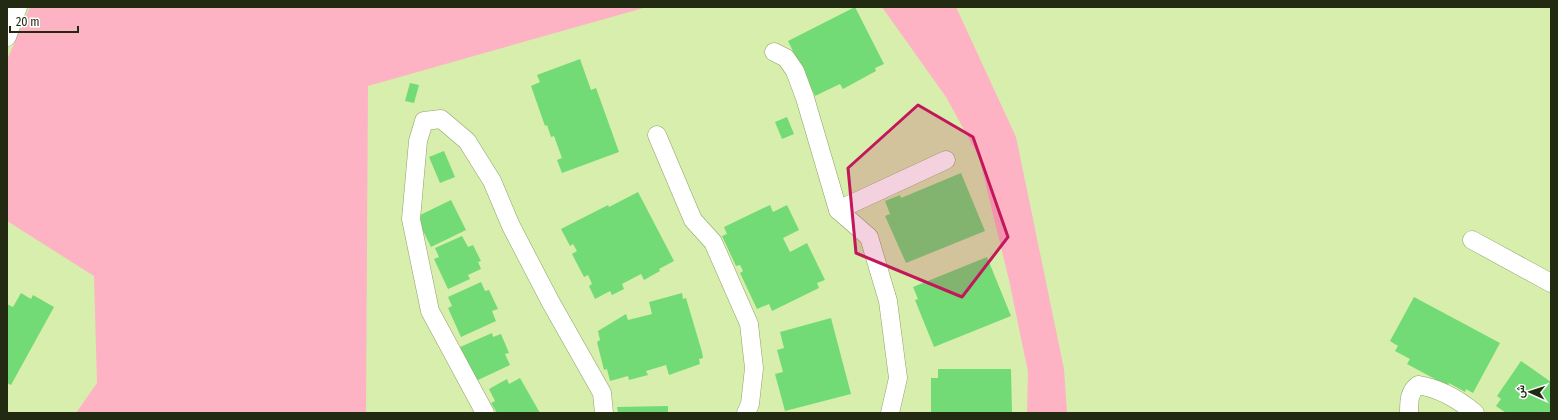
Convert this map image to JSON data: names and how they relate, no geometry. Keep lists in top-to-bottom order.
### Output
{
  "scale_bar": "20 m",
  "north": "left"
}
